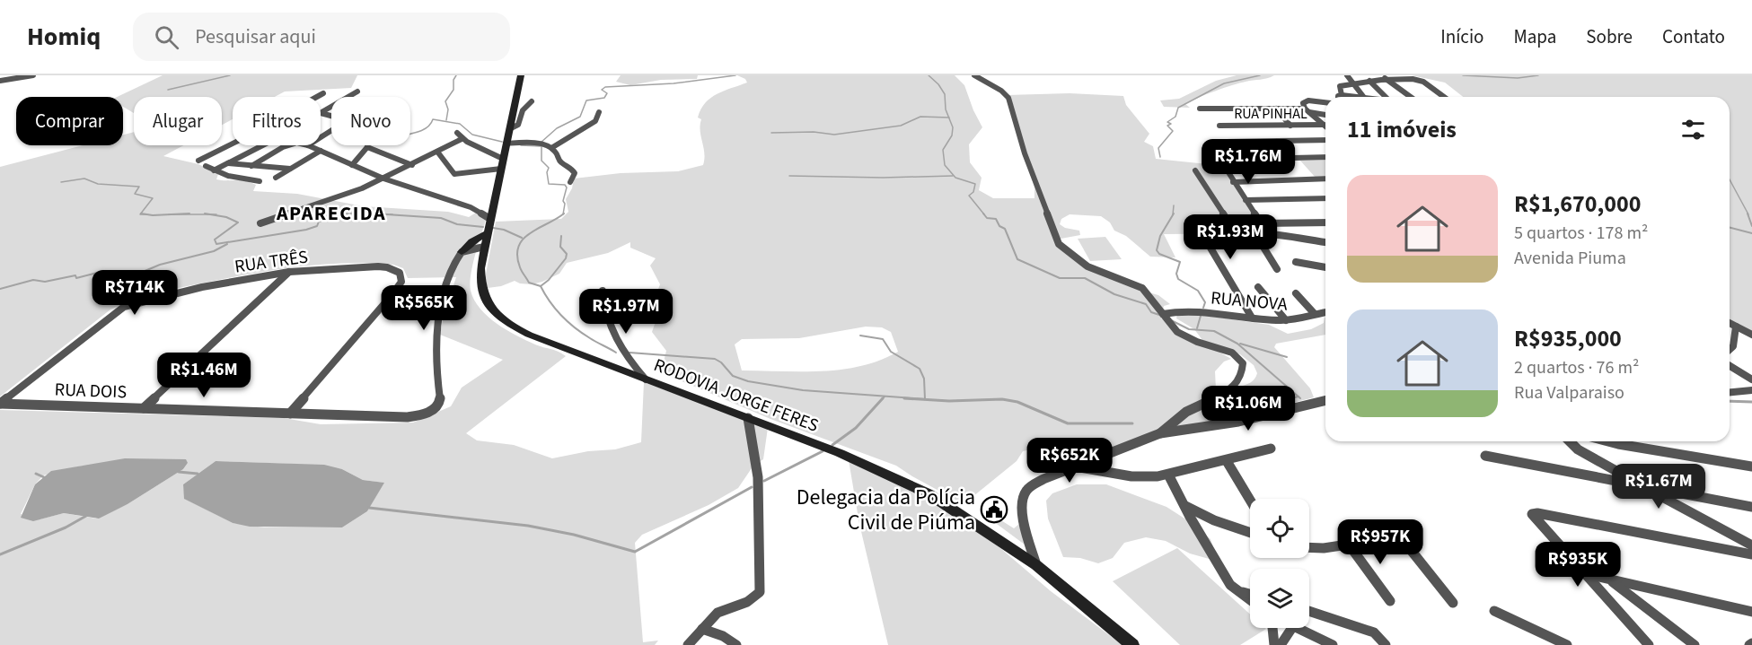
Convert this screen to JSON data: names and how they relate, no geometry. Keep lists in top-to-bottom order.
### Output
{
  "streets": {
    "main road": ["RODOVIA JORGE FERES"],
    "street": [
      "RUA PINHAL",
      "RUA TRÊS",
      "RUA NOVA",
      "RUA DOIS"
    ]
  },
  "crossings": [
    ["RUA TRÊS", "RUA DOIS"]
  ],
  "districts": ["APARECIDA"],
  "places": {
    "public building": ["Delegacia da Polícia Civil de Piúma"]
  },
  "page": {
    "header": "Homiq",
    "search": "Pesquisar aqui",
    "nav": [
      "Início",
      "Mapa",
      "Sobre",
      "Contato"
    ],
    "chip": [
      "Comprar",
      "Alugar",
      "Filtros",
      "Novo"
    ],
    "heading": "11 imóveis",
    "price": [
      "R$1.76M",
      "R$1.93M",
      "R$714K",
      "R$565K",
      "R$1.97M",
      "R$1.46M",
      "R$1.06M",
      "R$652K",
      "R$1.67M",
      "R$957K",
      "R$935K"
    ],
    "list": [
      {
        "name": "R$1,670,000",
        "note": "5 quartos · 178 m² · Avenida Piuma"
      },
      {
        "name": "R$935,000",
        "note": "2 quartos · 76 m² · Rua Valparaiso"
      }
    ]
  }
}
